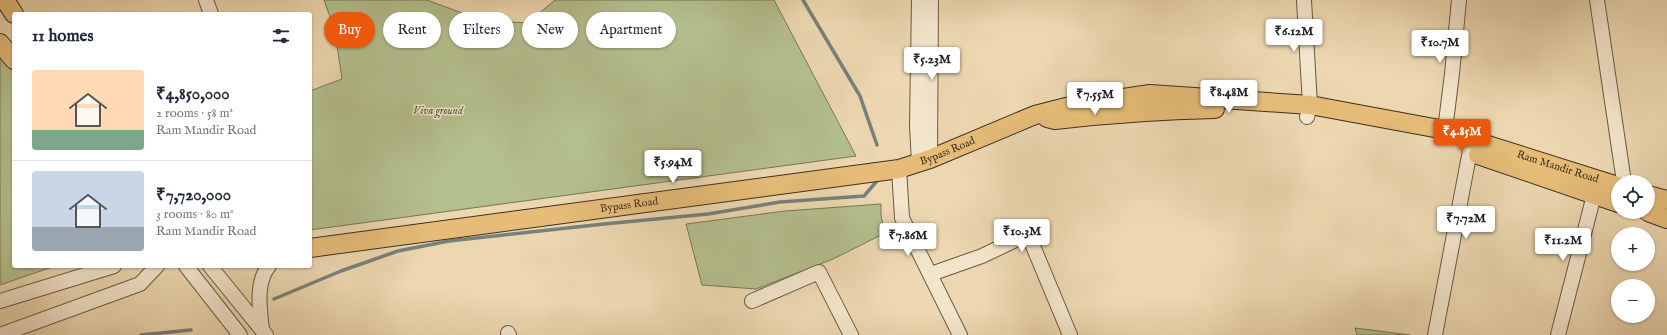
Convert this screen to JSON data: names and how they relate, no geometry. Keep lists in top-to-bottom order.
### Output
{
  "streets": {
    "main road": ["Bypass Road", "Ram Mandir Road"]
  },
  "crossings": [
    ["Bypass Road", "Ram Mandir Road"]
  ],
  "parks": ["Viva ground"],
  "page": {
    "chip": [
      "Buy",
      "Rent",
      "Filters",
      "New",
      "Apartment"
    ],
    "heading": "11 homes",
    "price": [
      "₹6.12M",
      "₹10.7M",
      "₹5.23M",
      "₹8.48M",
      "₹7.55M",
      "₹4.85M",
      "₹5.94M",
      "₹7.72M",
      "₹10.3M",
      "₹7.86M",
      "₹11.2M"
    ],
    "list": [
      {
        "name": "₹4,850,000",
        "note": "2 rooms · 58 m² · Ram Mandir Road"
      },
      {
        "name": "₹7,720,000",
        "note": "3 rooms · 80 m² · Ram Mandir Road"
      }
    ],
    "map_buttons": ["+", "−"]
  }
}
